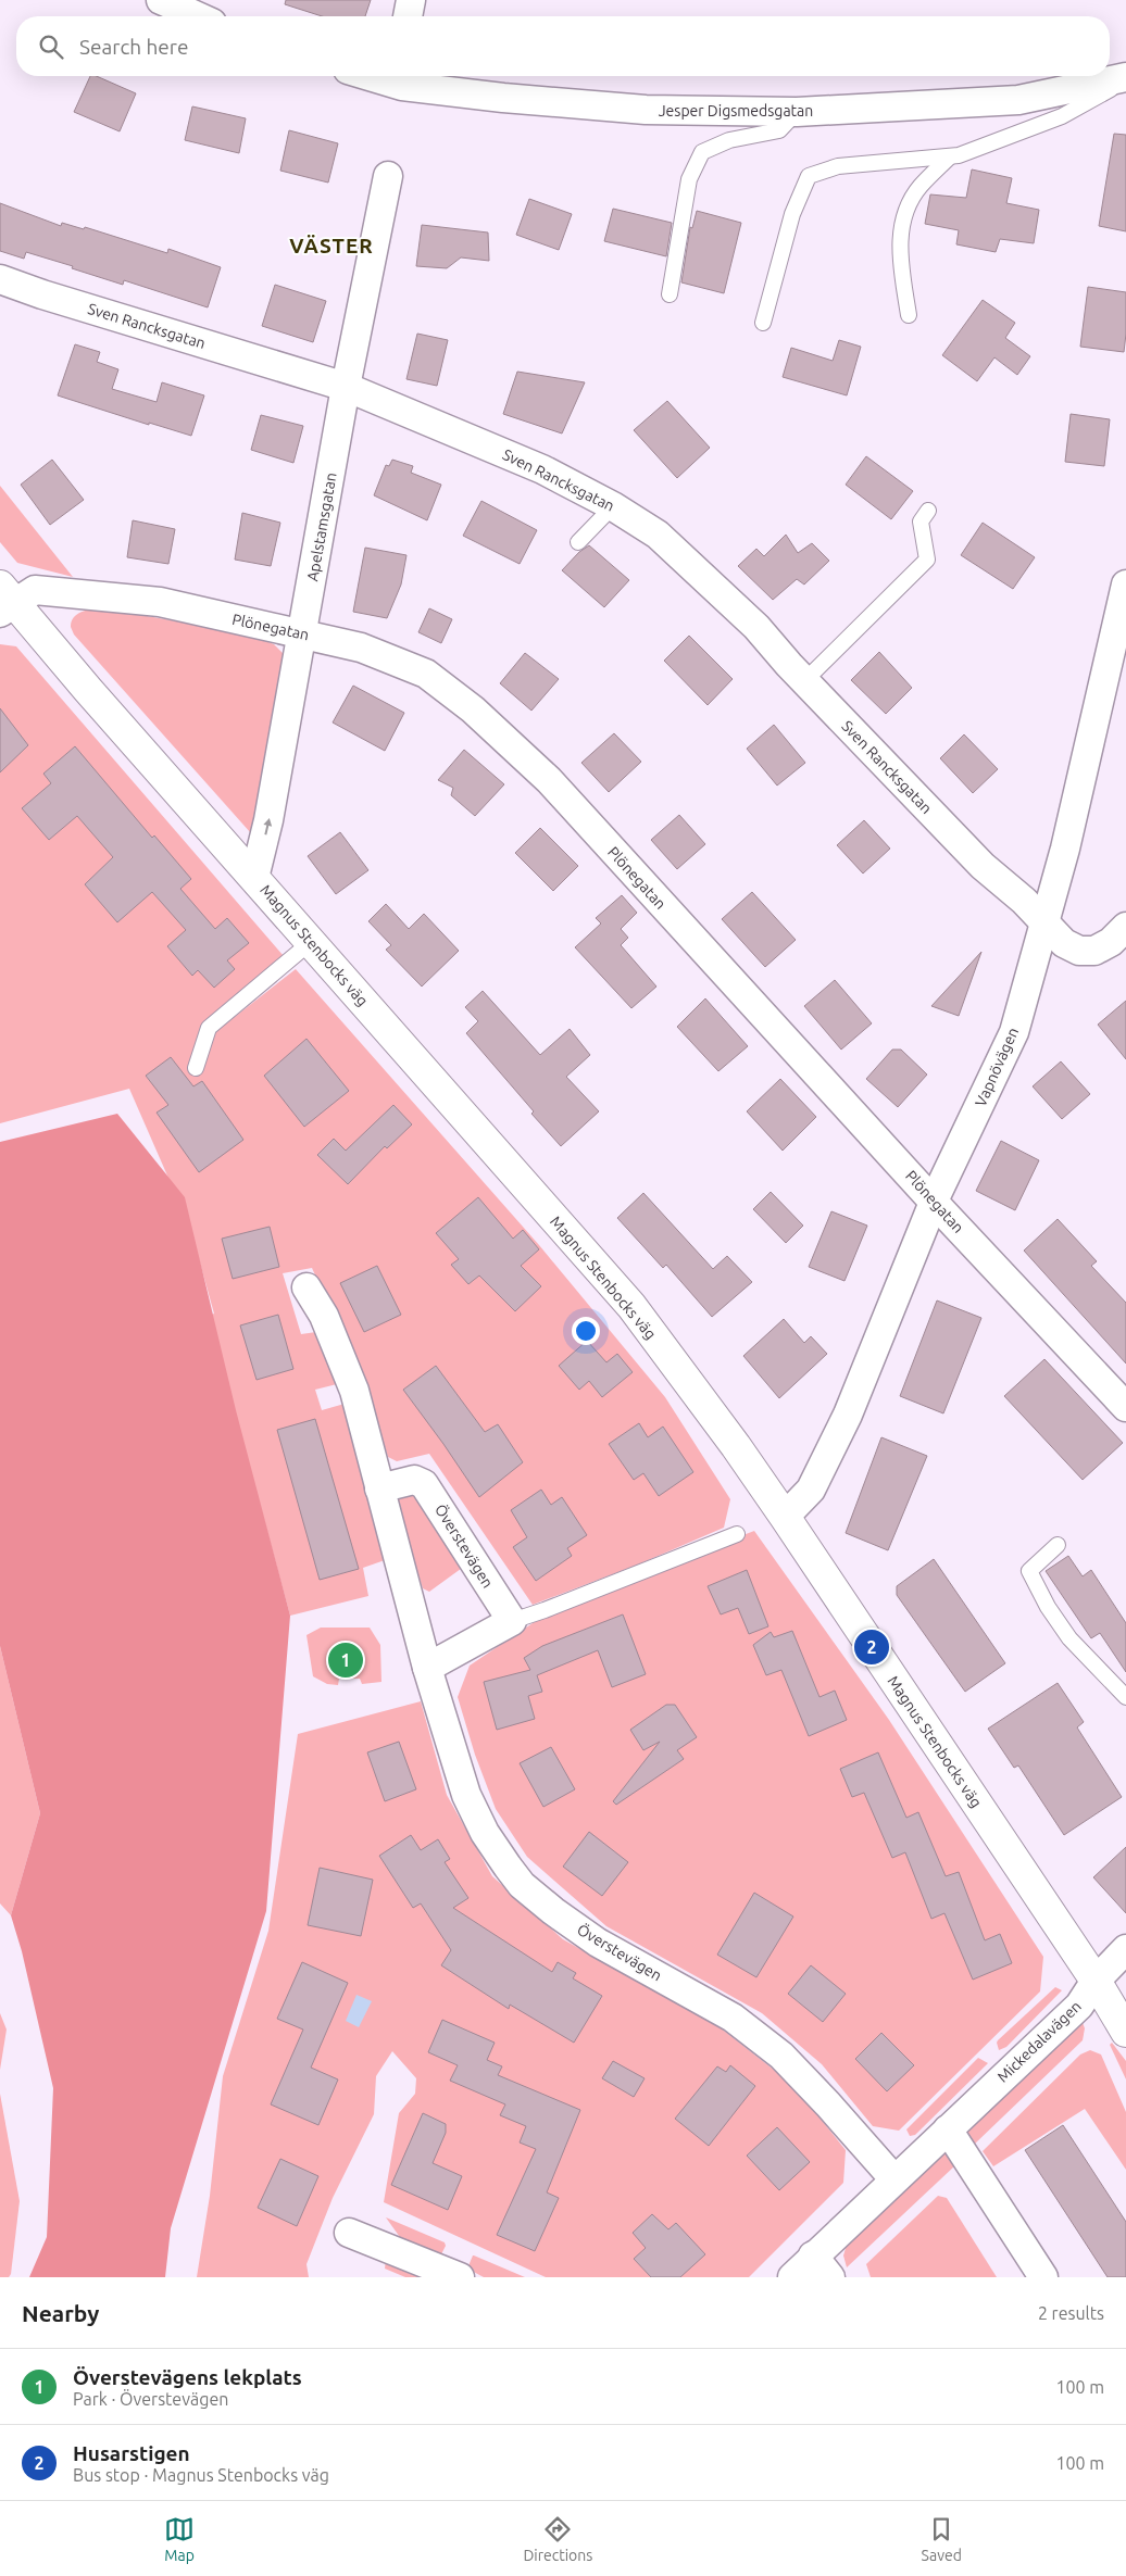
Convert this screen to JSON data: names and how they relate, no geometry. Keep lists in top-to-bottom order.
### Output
{
  "streets": {
    "street": [
      "Jesper Digsmedsgatan",
      "Sven Rancksgatan",
      "Apelstamsgatan",
      "Plönegatan",
      "Magnus Stenbocks väg",
      "Vapnövägen",
      "Överstevägen",
      "Mickedalavägen"
    ]
  },
  "crossings": [
    ["Sven Rancksgatan", "Apelstamsgatan"],
    ["Sven Rancksgatan", "Vapnövägen"],
    ["Apelstamsgatan", "Plönegatan"],
    ["Apelstamsgatan", "Magnus Stenbocks väg"],
    ["Plönegatan", "Magnus Stenbocks väg"],
    ["Plönegatan", "Vapnövägen"],
    ["Magnus Stenbocks väg", "Vapnövägen"],
    ["Magnus Stenbocks väg", "Mickedalavägen"],
    ["Överstevägen", "Mickedalavägen"]
  ],
  "districts": ["VÄSTER"],
  "page": {
    "search": "Search here",
    "pins": ["2", "1"],
    "heading": ["Nearby", "2 results"],
    "list": [
      {
        "mark": "1",
        "name": "Överstevägens lekplats",
        "note": "Park · Överstevägen",
        "value": "100 m"
      },
      {
        "mark": "2",
        "name": "Husarstigen",
        "note": "Bus stop · Magnus Stenbocks väg",
        "value": "100 m"
      }
    ],
    "nav": ["Map", "Directions", "Saved"]
  }
}
